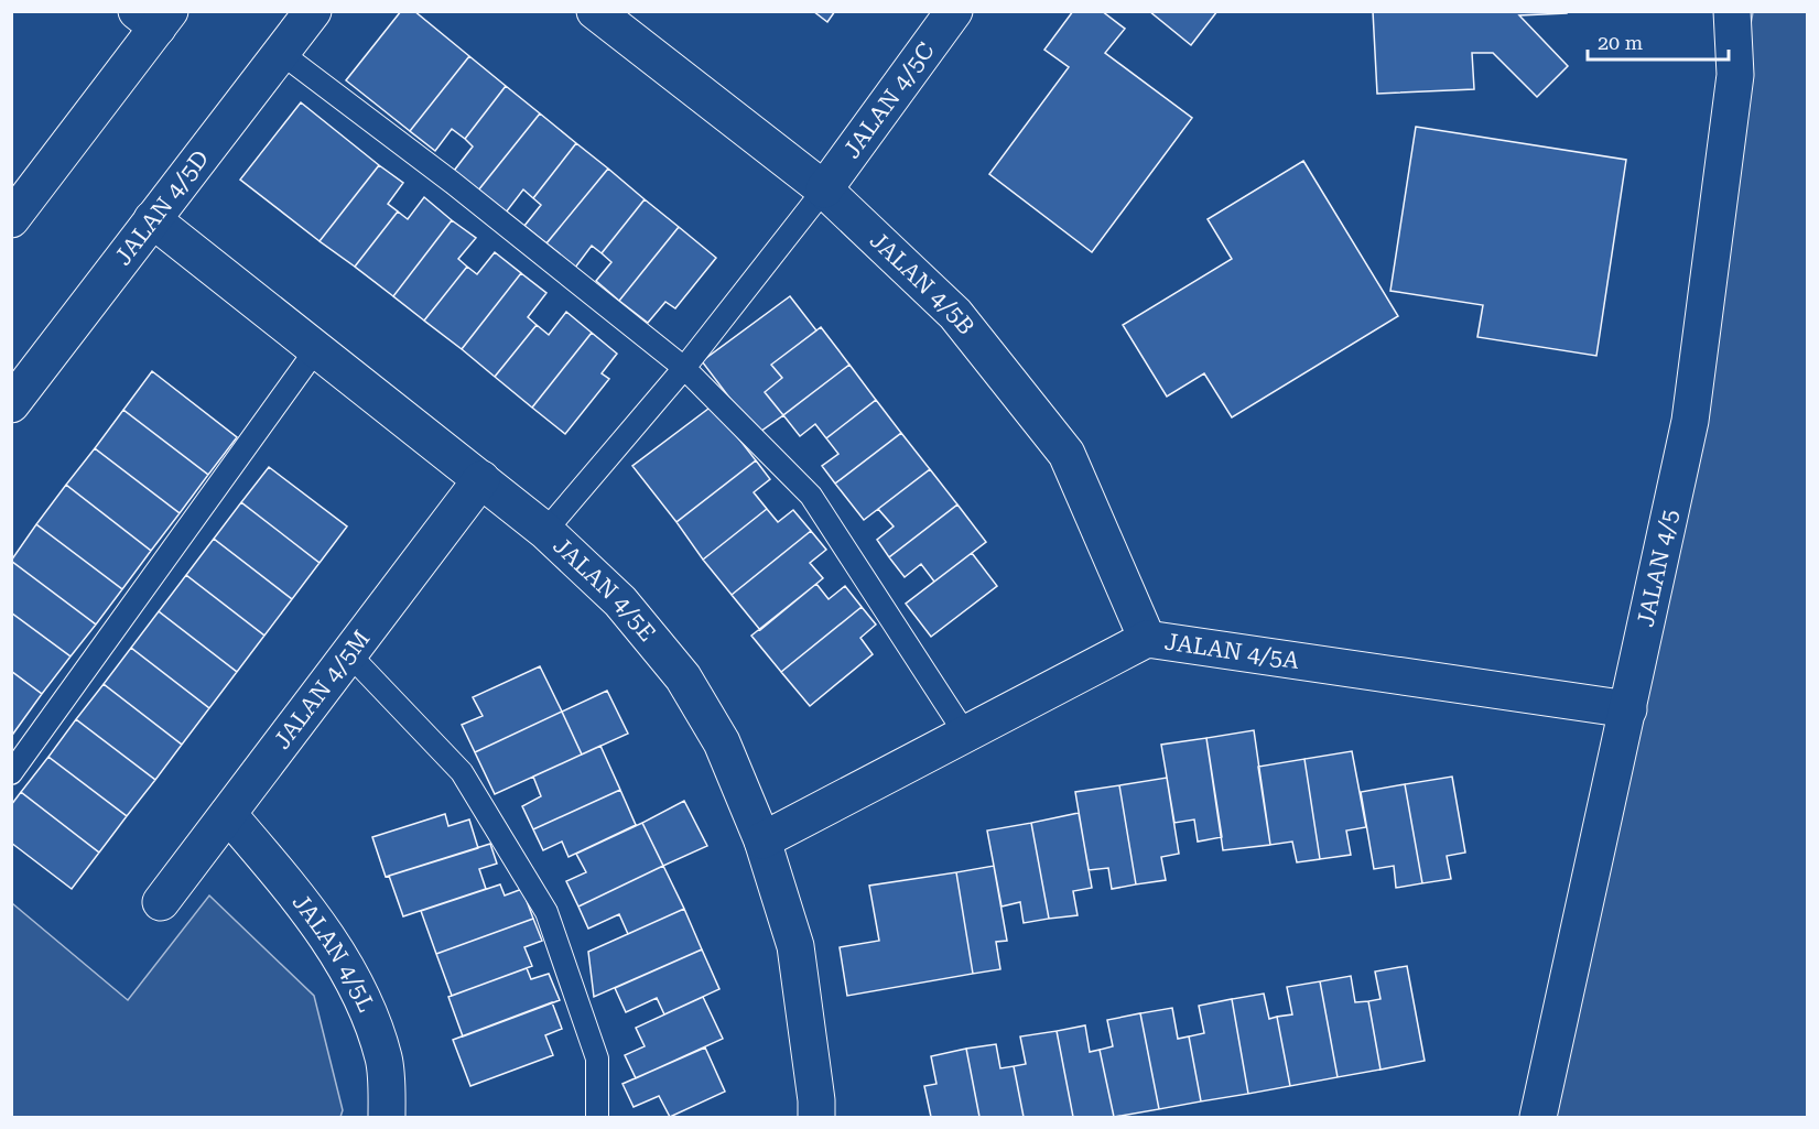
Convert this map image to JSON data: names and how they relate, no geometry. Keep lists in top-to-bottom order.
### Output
{
  "streets": {
    "street": [
      "JALAN 4/5C",
      "JALAN 4/5D",
      "JALAN 4/5B",
      "JALAN 4/5",
      "JALAN 4/5E",
      "JALAN 4/5A",
      "JALAN 4/5M",
      "JALAN 4/5L"
    ]
  },
  "crossings": [
    ["JALAN 4/5C", "JALAN 4/5B"],
    ["JALAN 4/5D", "JALAN 4/5E"],
    ["JALAN 4/5B", "JALAN 4/5A"],
    ["JALAN 4/5", "JALAN 4/5A"],
    ["JALAN 4/5E", "JALAN 4/5A"],
    ["JALAN 4/5E", "JALAN 4/5M"],
    ["JALAN 4/5M", "JALAN 4/5L"]
  ],
  "scale_bar": "20 m"
}
